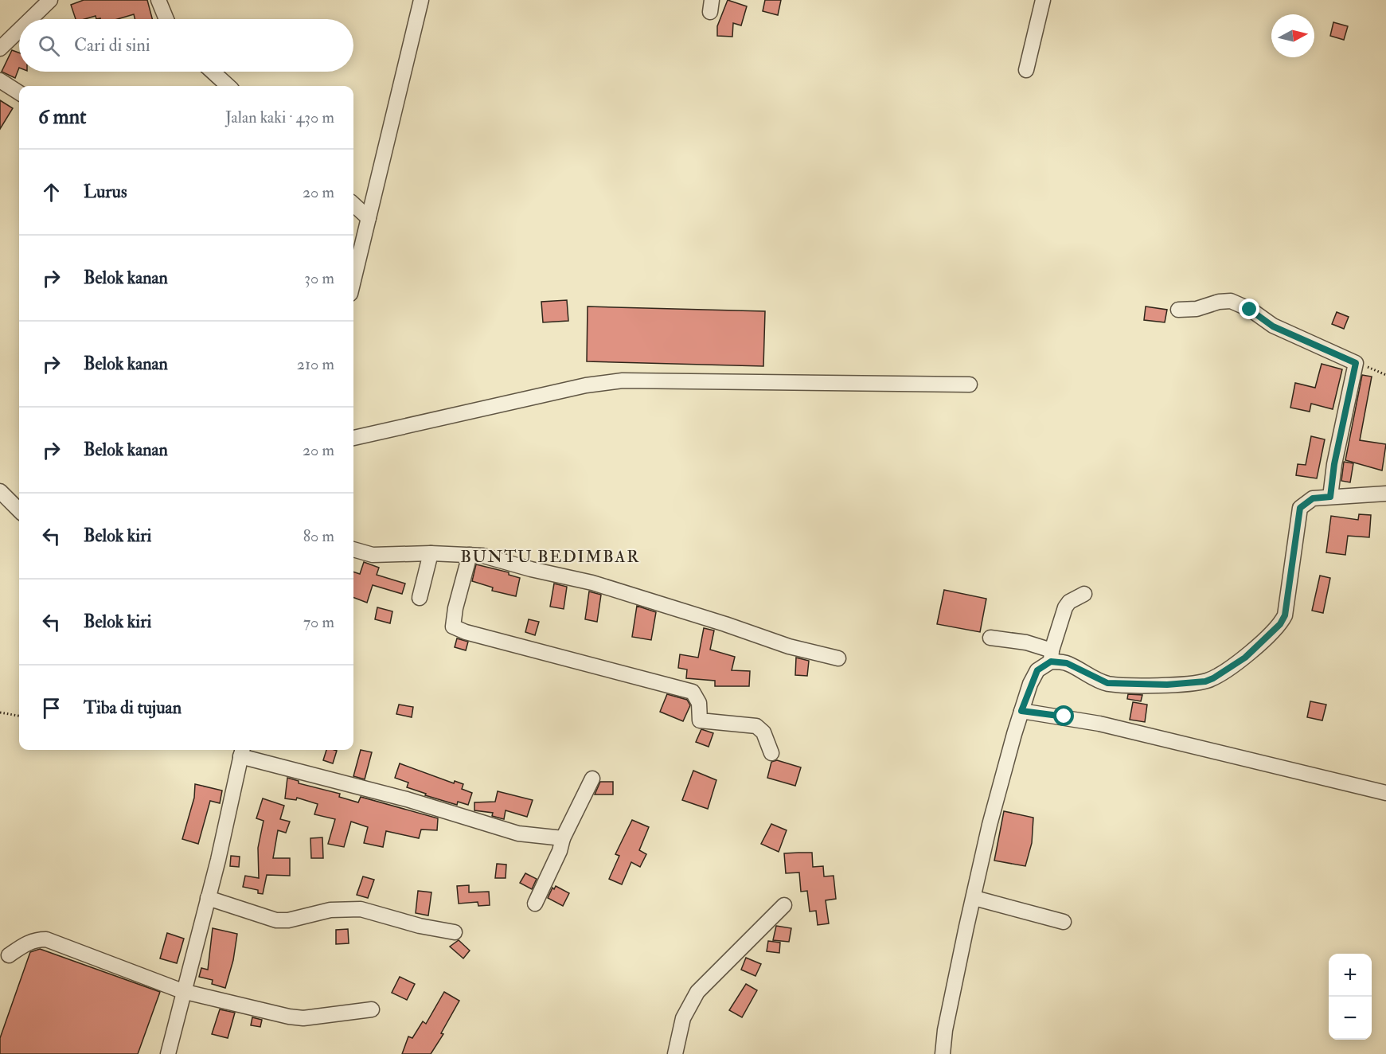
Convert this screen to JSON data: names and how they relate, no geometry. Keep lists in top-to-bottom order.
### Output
{
  "districts": ["BUNTU BEDIMBAR"],
  "north": "right",
  "page": {
    "search": "Cari di sini",
    "heading": ["6 mnt", "Jalan kaki · 430 m"],
    "list": [
      ["Lurus", "20 m"],
      ["Belok kanan", "30 m"],
      ["Belok kanan", "210 m"],
      ["Belok kanan", "20 m"],
      ["Belok kiri", "80 m"],
      ["Belok kiri", "70 m"],
      "Tiba di tujuan"
    ],
    "map_buttons": ["+", "−"]
  }
}
